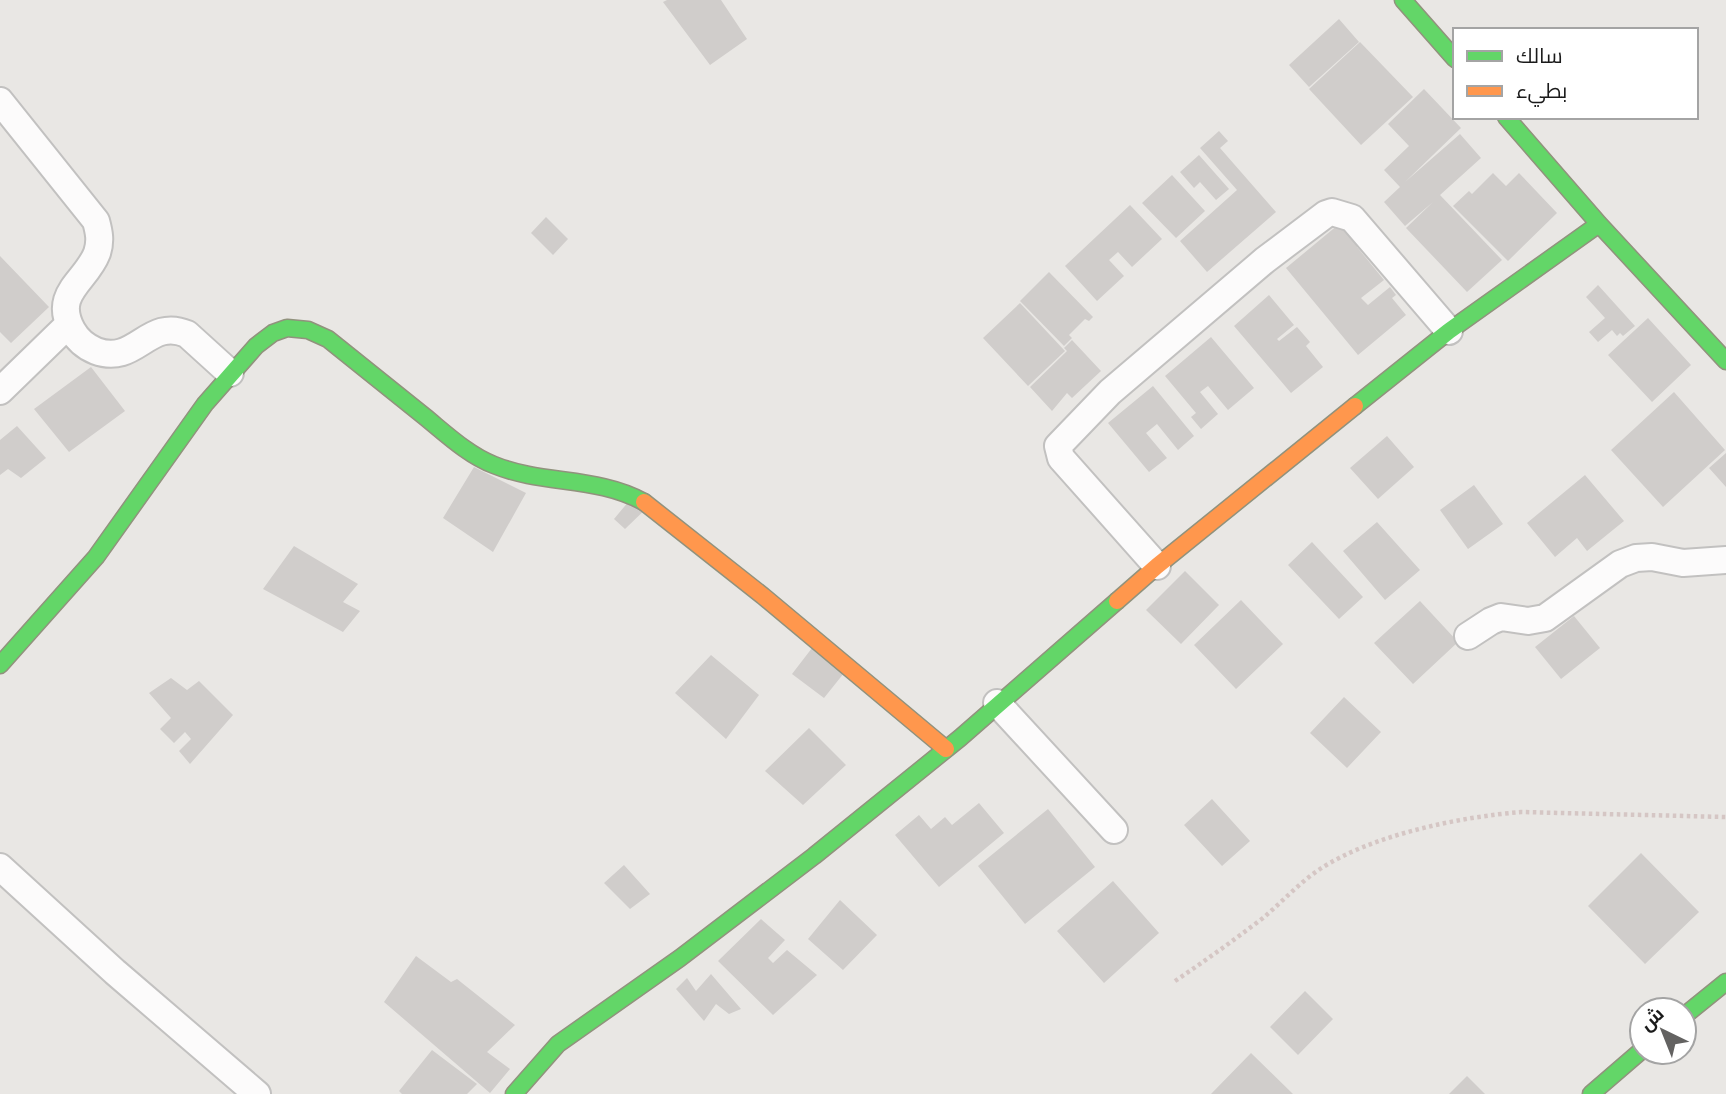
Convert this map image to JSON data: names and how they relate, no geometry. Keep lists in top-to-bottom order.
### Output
{
  "legend": ["سالك", "بطيء"],
  "north": "top left"
}
